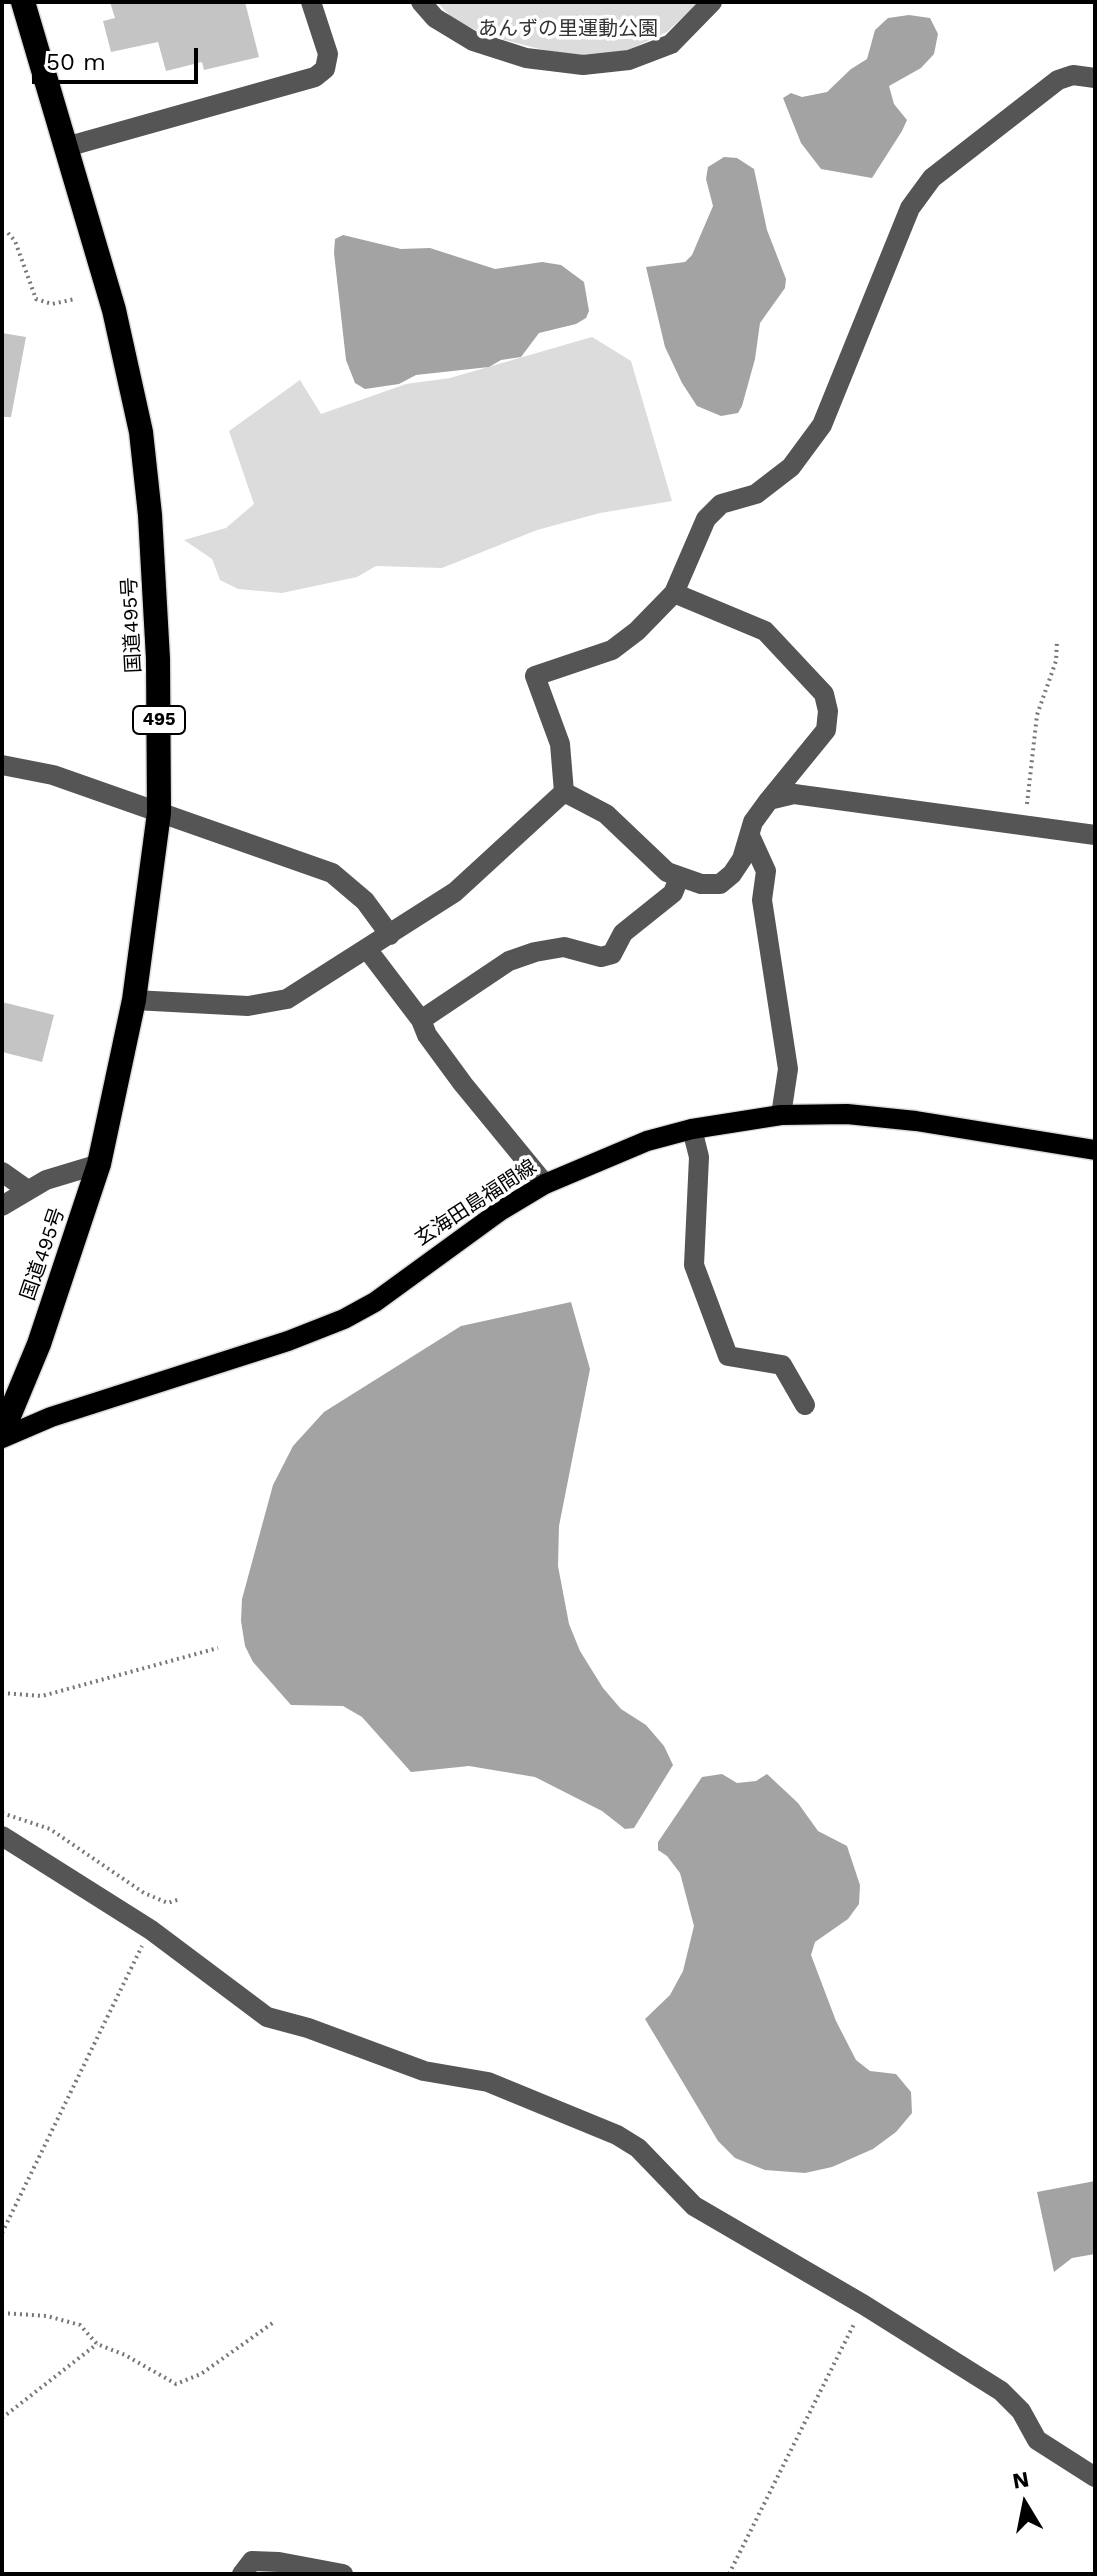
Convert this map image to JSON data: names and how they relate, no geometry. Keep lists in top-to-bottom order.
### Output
{
  "streets": {
    "highway": ["国道495号", "495"],
    "main road": ["玄海田島福間線"]
  },
  "crossings": [
    ["国道495号", "玄海田島福間線"]
  ],
  "parks": ["あんずの里運動公園"],
  "scale_bar": "50 m",
  "north": "top"
}
